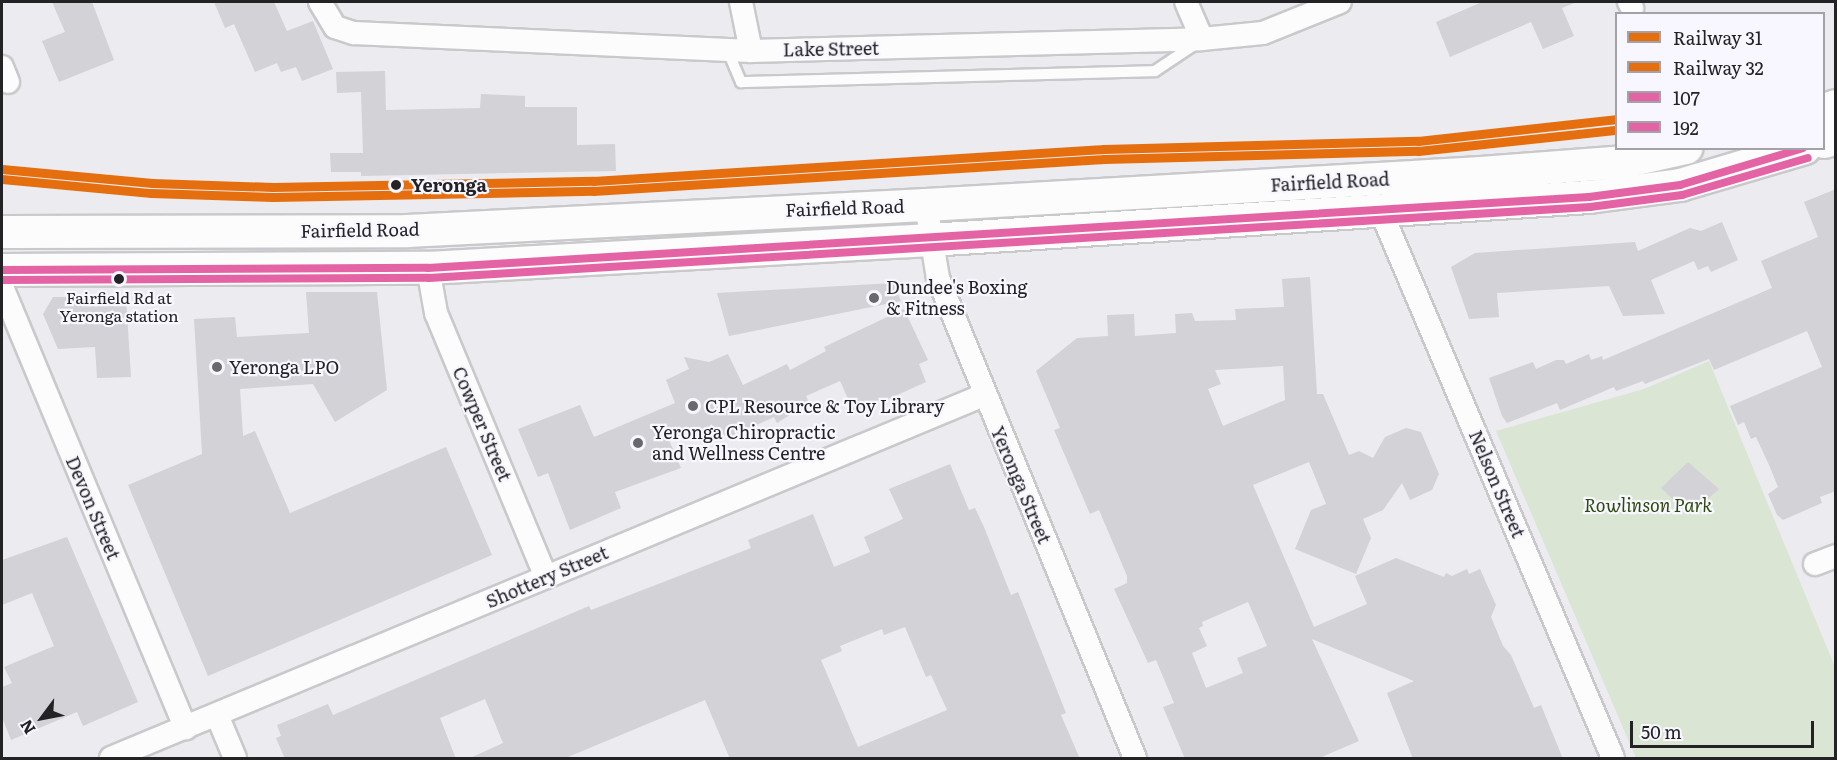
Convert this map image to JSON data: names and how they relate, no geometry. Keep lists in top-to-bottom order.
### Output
{
  "streets": {
    "main road": ["Fairfield Road"],
    "street": [
      "Lake Street",
      "Cowper Street",
      "Nelson Street",
      "Yeronga Street",
      "Devon Street",
      "Shottery Street"
    ]
  },
  "crossings": [
    ["Fairfield Road", "Cowper Street"],
    ["Fairfield Road", "Nelson Street"],
    ["Fairfield Road", "Yeronga Street"],
    ["Cowper Street", "Shottery Street"],
    ["Yeronga Street", "Shottery Street"],
    ["Devon Street", "Shottery Street"]
  ],
  "parks": ["Rowlinson Park"],
  "places": [
    "Yeronga",
    "Fairfield Rd at Yeronga station",
    "Dundee's Boxing & Fitness",
    "Yeronga LPO",
    "CPL Resource & Toy Library",
    "Yeronga Chiropractic and Wellness Centre"
  ],
  "lines": [
    "rail line 31",
    "rail line 32",
    "transit line 107",
    "transit line 192"
  ],
  "legend": [
    "Railway 31",
    "Railway 32",
    "107",
    "192"
  ],
  "scale_bar": "50 m",
  "north": "bottom left"
}
